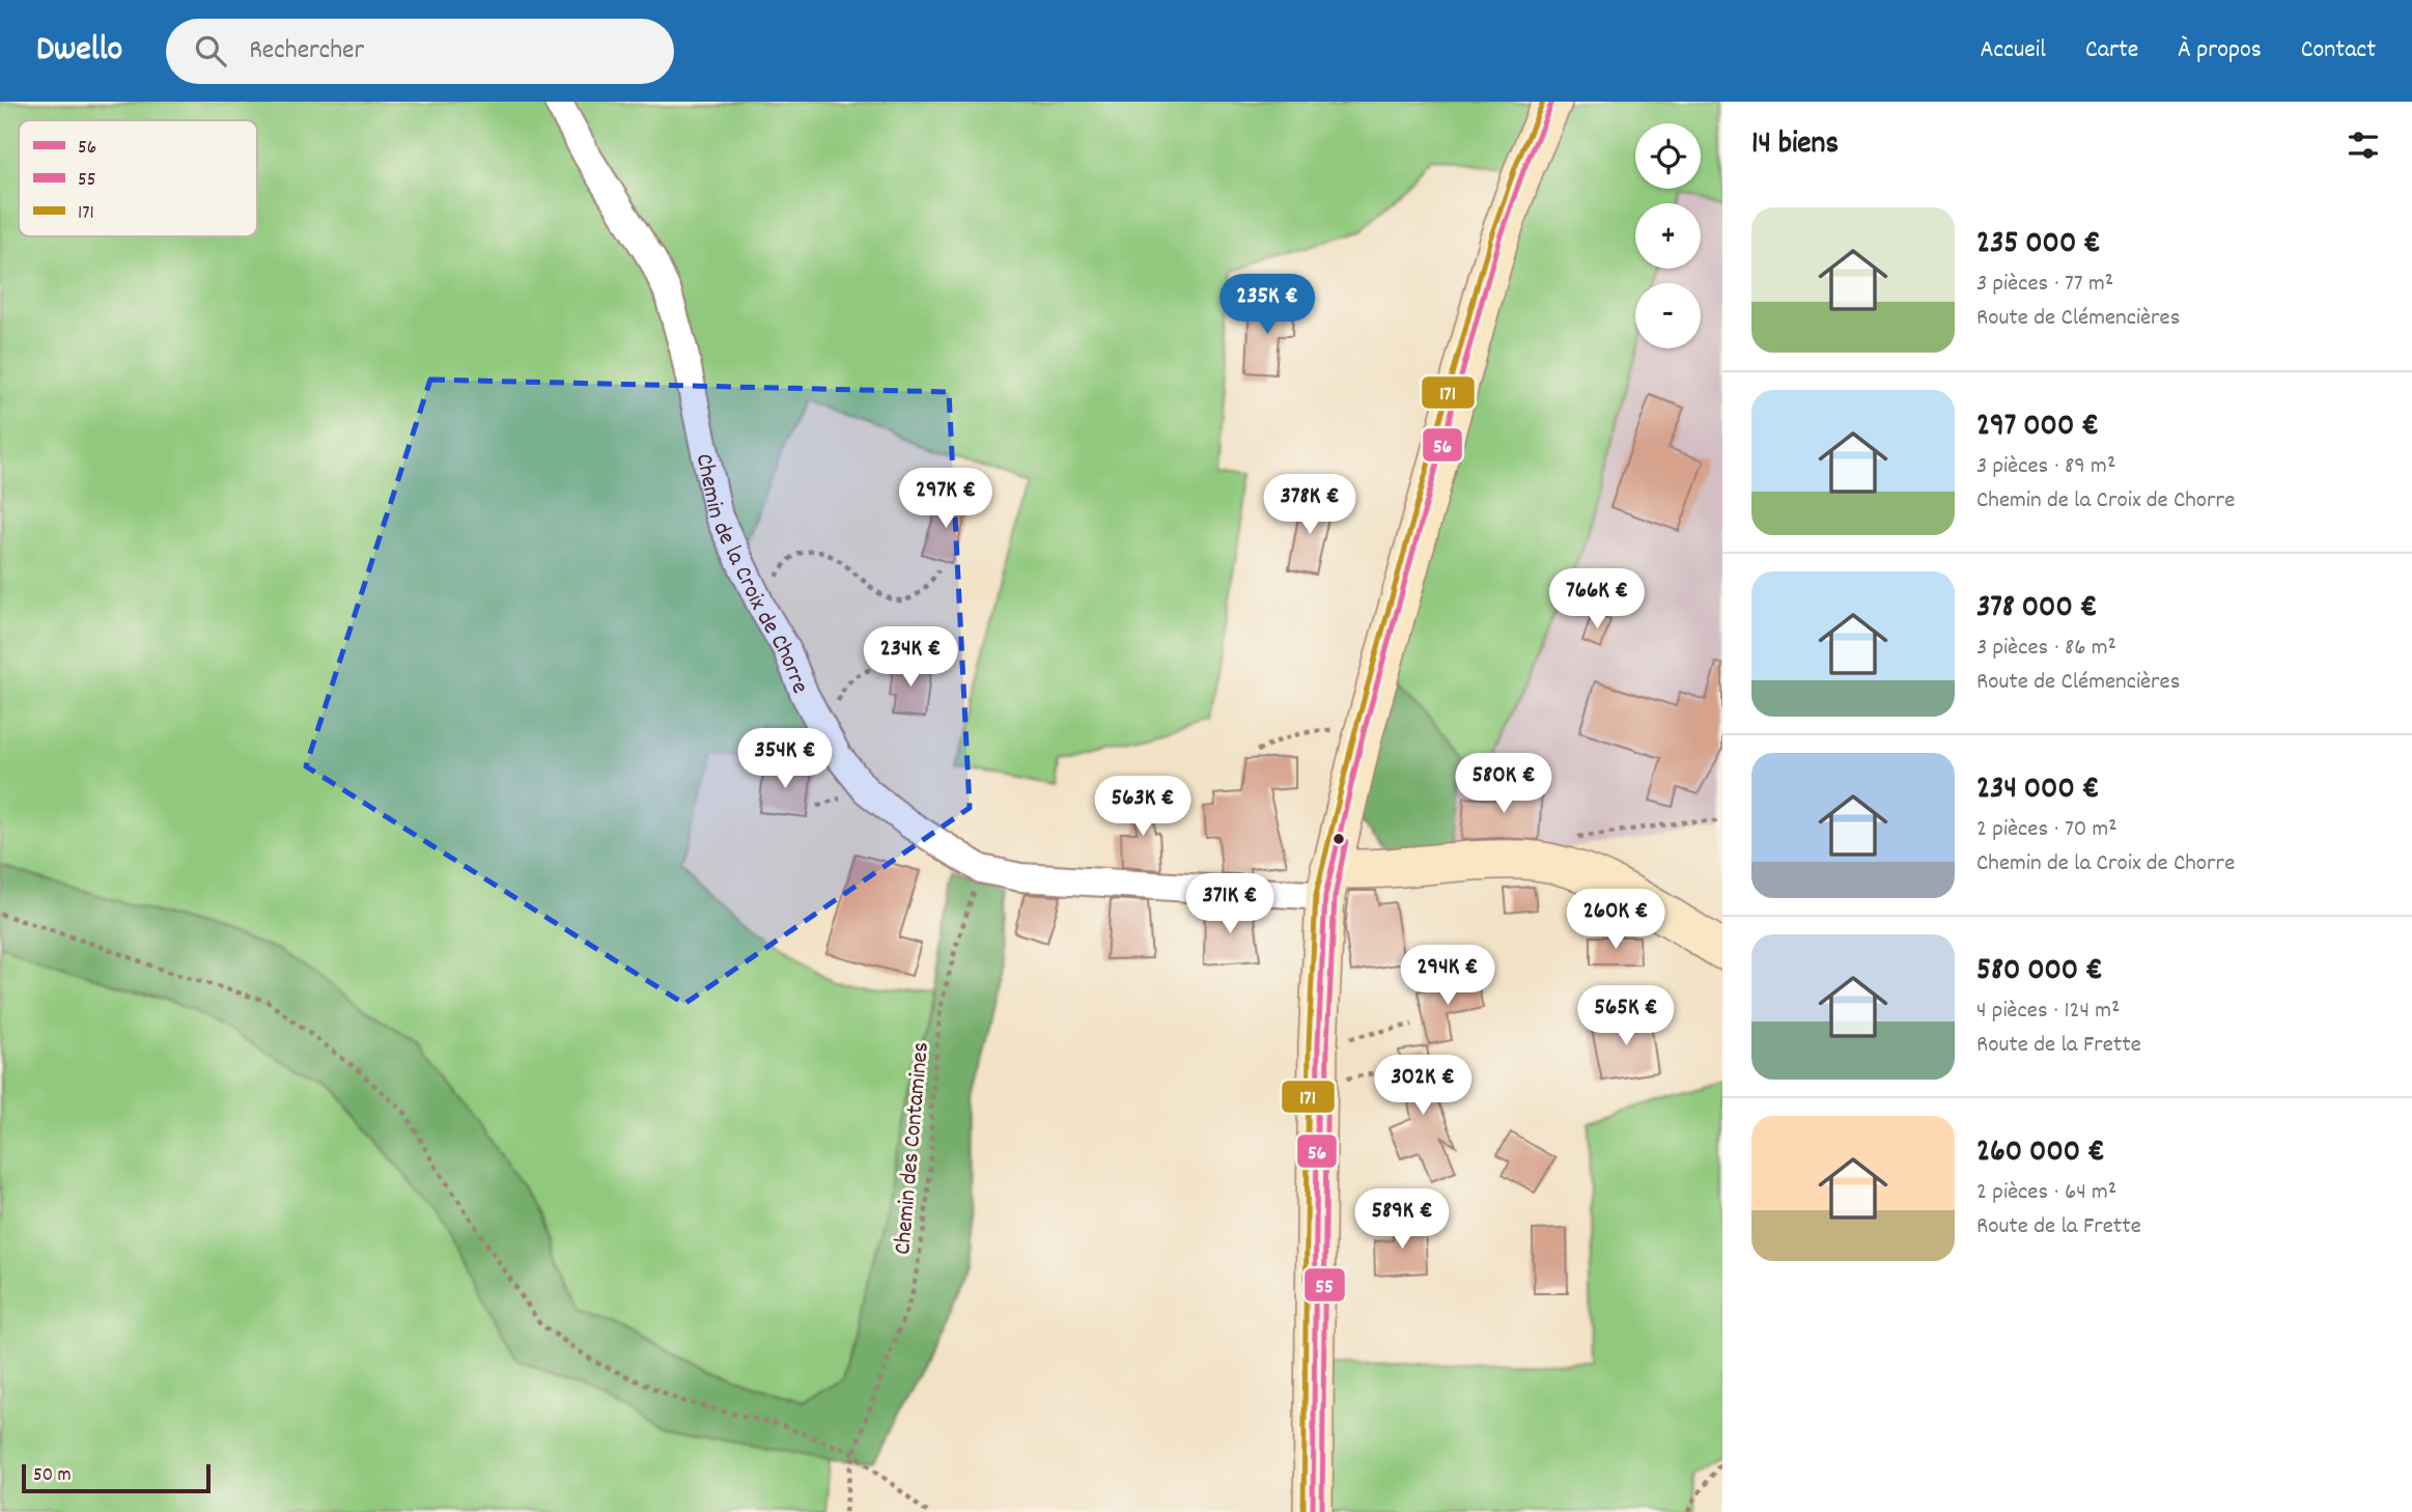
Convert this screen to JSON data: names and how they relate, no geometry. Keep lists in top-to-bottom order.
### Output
{
  "streets": {
    "street": ["Chemin de la Croix de Chorre"],
    "path": ["Chemin des Contamines"]
  },
  "crossings": [
    ["Chemin de la Croix de Chorre", "Chemin des Contamines"]
  ],
  "lines": ["transit line 56", "transit line 171", "transit line 55"],
  "legend": ["56", "55", "171"],
  "scale_bar": "50 m",
  "page": {
    "header": "Dwello",
    "search": "Rechercher",
    "nav": [
      "Accueil",
      "Carte",
      "À propos",
      "Contact"
    ],
    "heading": "14 biens",
    "map_buttons": ["+", "−"],
    "list": [
      {
        "name": "235 000 €",
        "note": "3 pièces · 77 m² · Route de Clémencières"
      },
      {
        "name": "297 000 €",
        "note": "3 pièces · 89 m² · Chemin de la Croix de Chorre"
      },
      {
        "name": "378 000 €",
        "note": "3 pièces · 86 m² · Route de Clémencières"
      },
      {
        "name": "234 000 €",
        "note": "2 pièces · 70 m² · Chemin de la Croix de Chorre"
      },
      {
        "name": "580 000 €",
        "note": "4 pièces · 124 m² · Route de la Frette"
      },
      {
        "name": "260 000 €",
        "note": "2 pièces · 64 m² · Route de la Frette"
      }
    ],
    "price": [
      "235K €",
      "297K €",
      "378K €",
      "766K €",
      "234K €",
      "354K €",
      "580K €",
      "563K €",
      "371K €",
      "260K €",
      "294K €",
      "565K €",
      "302K €",
      "589K €"
    ],
    "scale": "50 m"
  }
}
